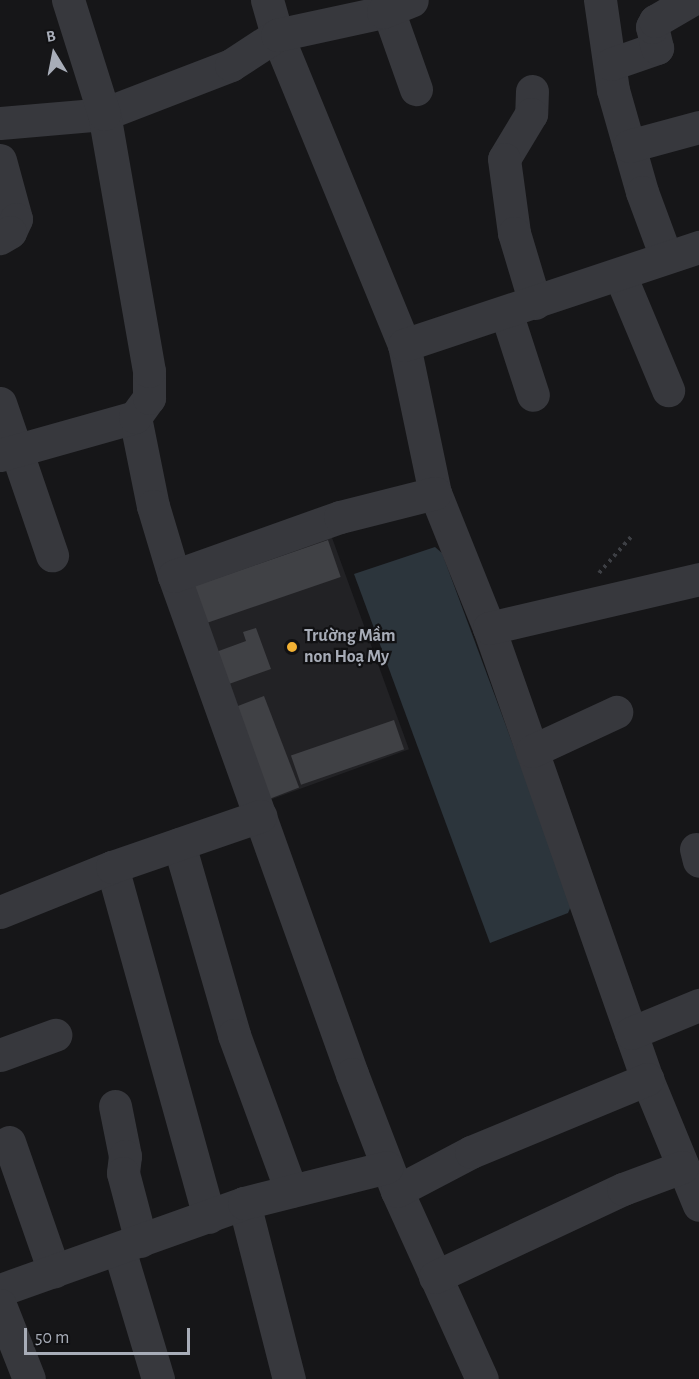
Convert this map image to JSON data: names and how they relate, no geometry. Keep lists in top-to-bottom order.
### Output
{
  "places": ["Trường Mầm non Hoạ My"],
  "scale_bar": "50 m",
  "north": "top"
}
